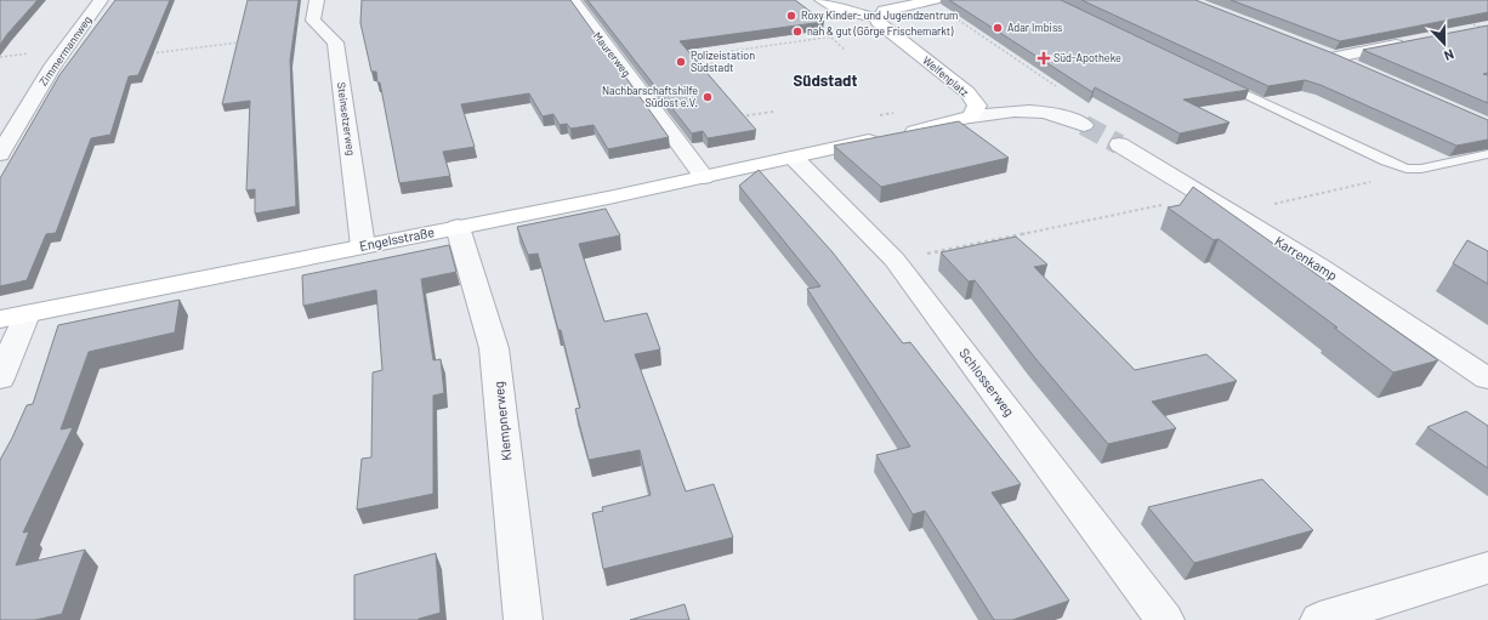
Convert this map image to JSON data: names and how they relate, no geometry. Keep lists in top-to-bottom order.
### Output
{
  "streets": {
    "street": [
      "Zimmermannweg",
      "Maurerweg",
      "Welfenplatz",
      "Steinsetzerweg",
      "Engelsstraße",
      "Karrenkamp",
      "Schlosserweg",
      "Klempnerweg"
    ]
  },
  "crossings": [
    ["Maurerweg", "Engelsstraße"],
    ["Welfenplatz", "Engelsstraße"],
    ["Welfenplatz", "Schlosserweg"],
    ["Steinsetzerweg", "Engelsstraße"],
    ["Engelsstraße", "Schlosserweg"],
    ["Engelsstraße", "Klempnerweg"]
  ],
  "districts": ["Südstadt"],
  "places": {
    "other": [
      "Roxy Kinder- und Jugendzentrum",
      "Adar Imbiss",
      "nah & gut (Görge Frischemarkt)",
      "Polizeistation Südstadt",
      "Nachbarschaftshilfe Südost e.V."
    ],
    "health": ["Süd-Apotheke"]
  },
  "north": "bottom"
}
